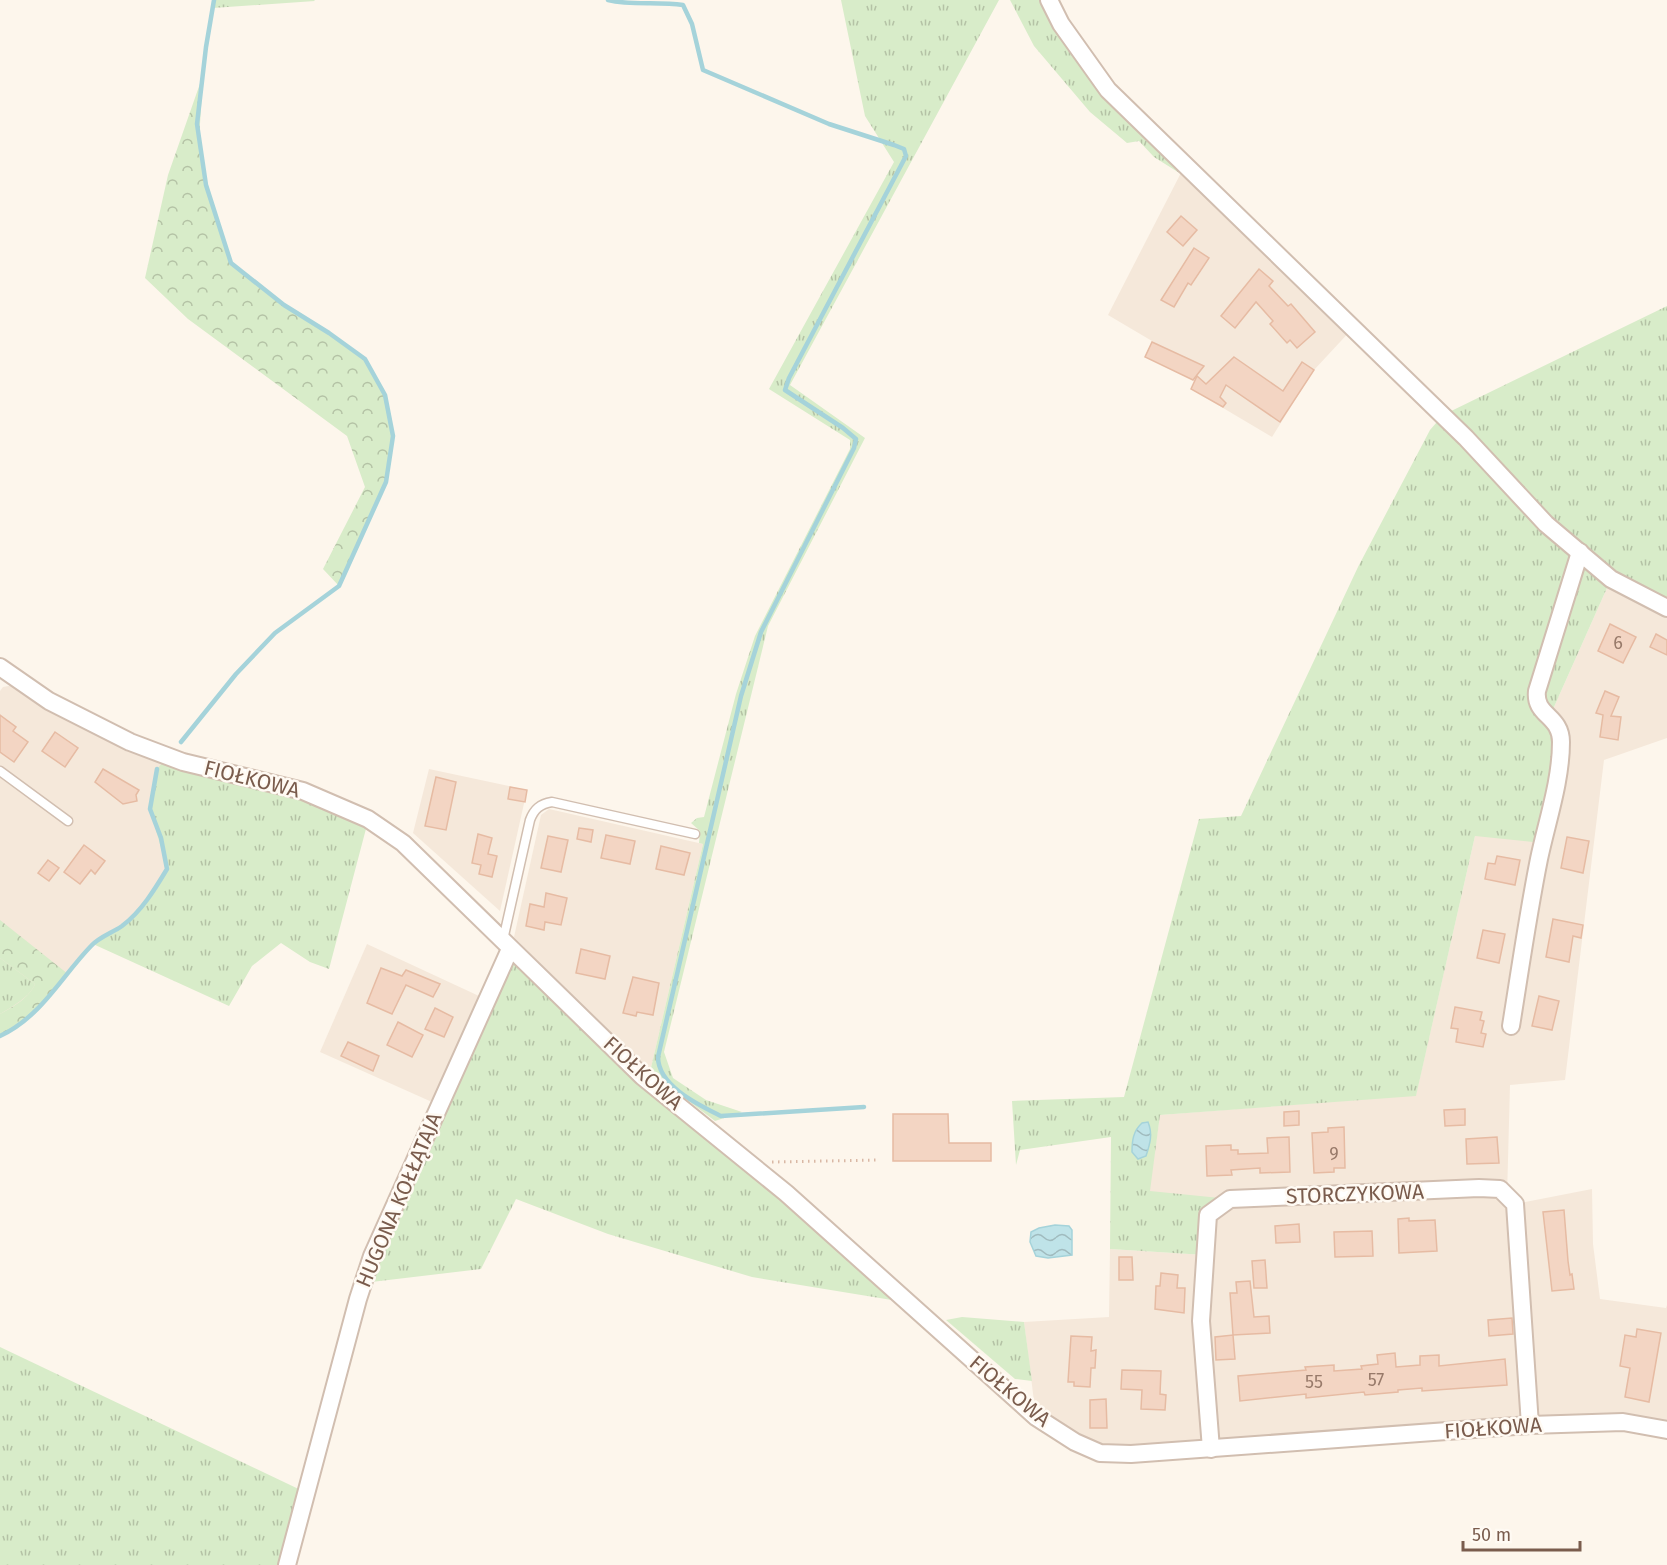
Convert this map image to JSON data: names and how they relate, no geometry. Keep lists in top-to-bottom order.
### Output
{
  "streets": {
    "street": ["FIOŁKOWA", "STORCZYKOWA", "HUGONA KOŁŁĄTAJA"]
  },
  "crossings": [
    ["FIOŁKOWA", "STORCZYKOWA"],
    ["FIOŁKOWA", "HUGONA KOŁŁĄTAJA"]
  ],
  "house_numbers": [
    "6",
    "9",
    "57",
    "55"
  ],
  "scale_bar": "50 m"
}
